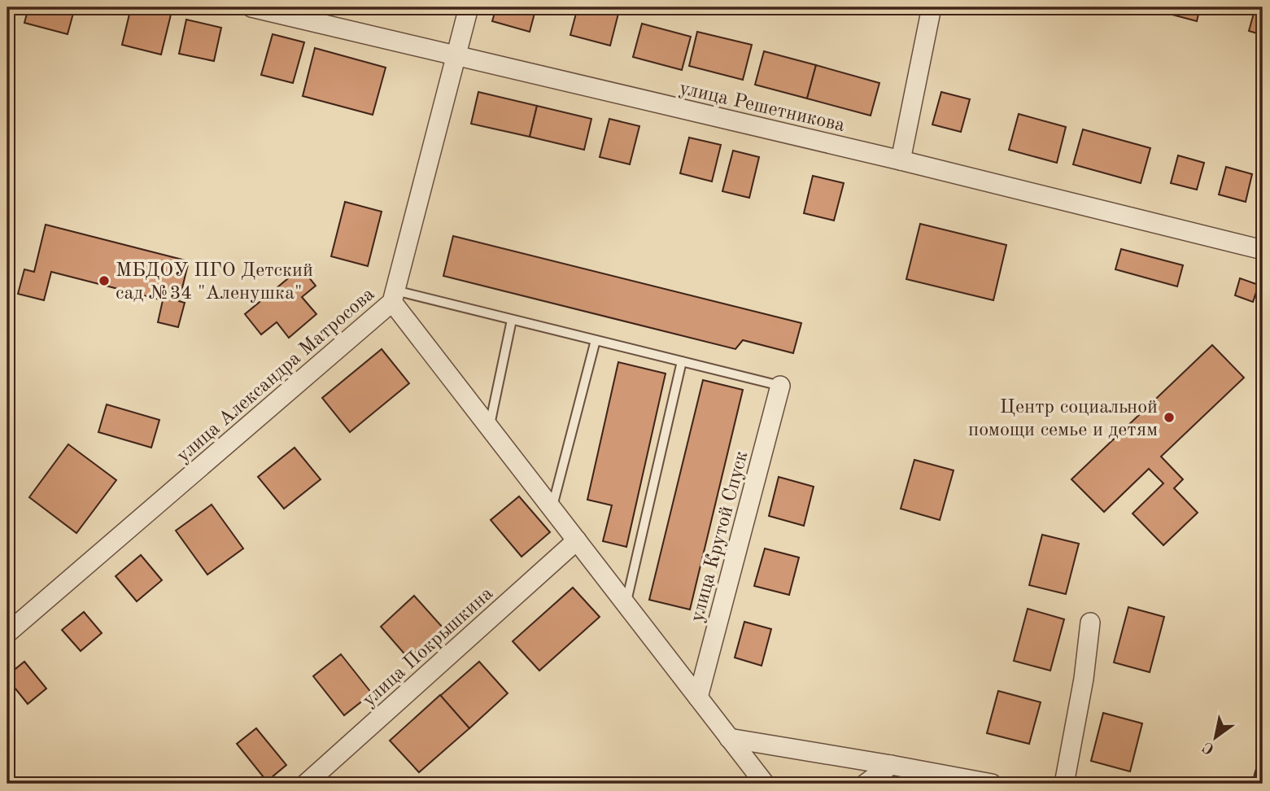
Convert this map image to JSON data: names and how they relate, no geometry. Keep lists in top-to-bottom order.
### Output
{
  "streets": {
    "street": [
      "улица Решетникова",
      "улица Александра Матросова",
      "улица Крутой Спуск",
      "улица Покрышкина"
    ]
  },
  "crossings": [
    ["улица Решетникова", "улица Александра Матросова"]
  ],
  "places": ["МБДОУ ПГО Детский сад №34 \"Аленушка\"", "Центр социальной помощи семье и детям"],
  "north": "bottom left"
}
